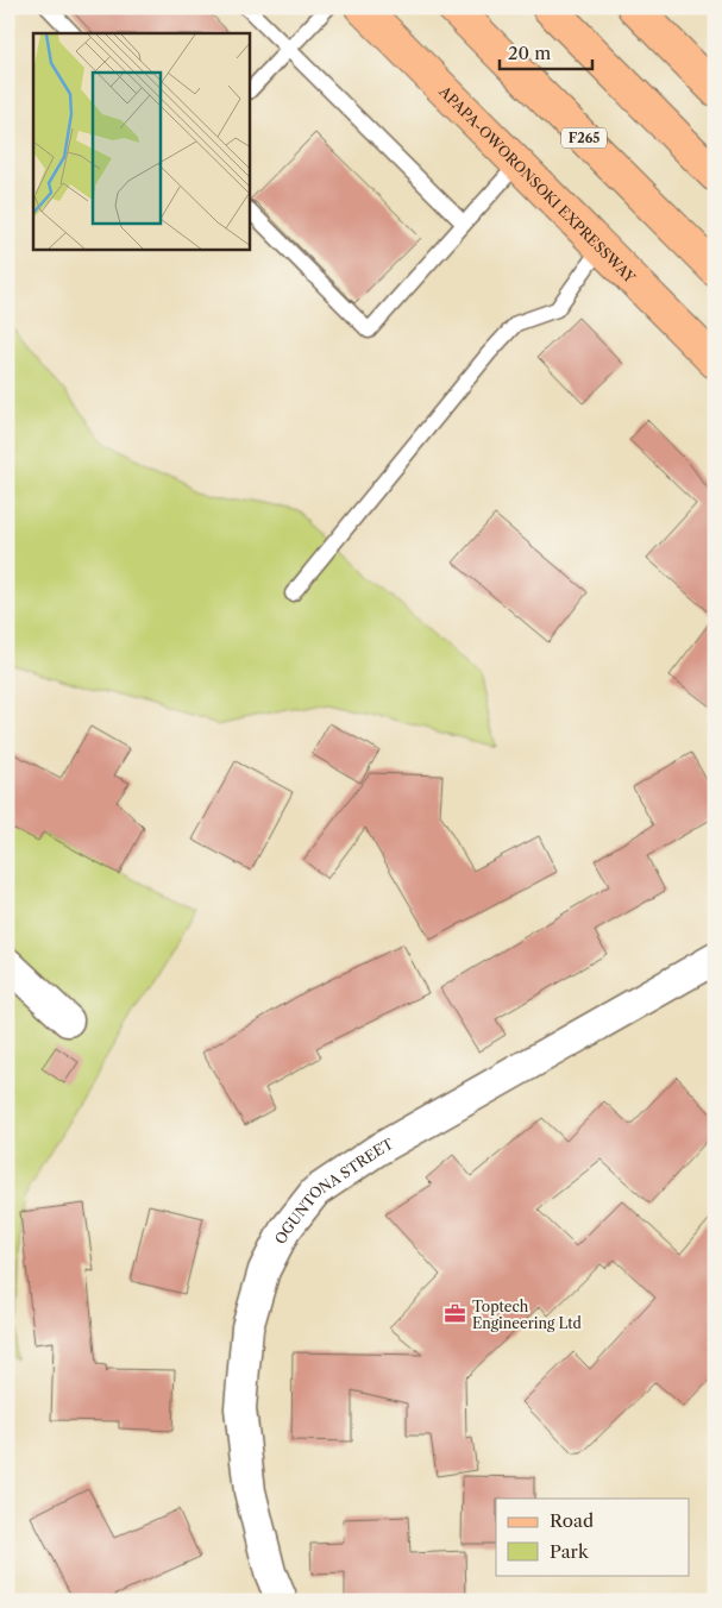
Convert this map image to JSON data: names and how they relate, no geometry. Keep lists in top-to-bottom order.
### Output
{
  "streets": {
    "main road": ["F265", "APAPA-OWORONSOKI EXPRESSWAY"],
    "street": ["OGUNTONA STREET"]
  },
  "places": {
    "office": ["Toptech Engineering Ltd"]
  },
  "legend": ["Road", "Park"],
  "scale_bar": "20 m"
}
